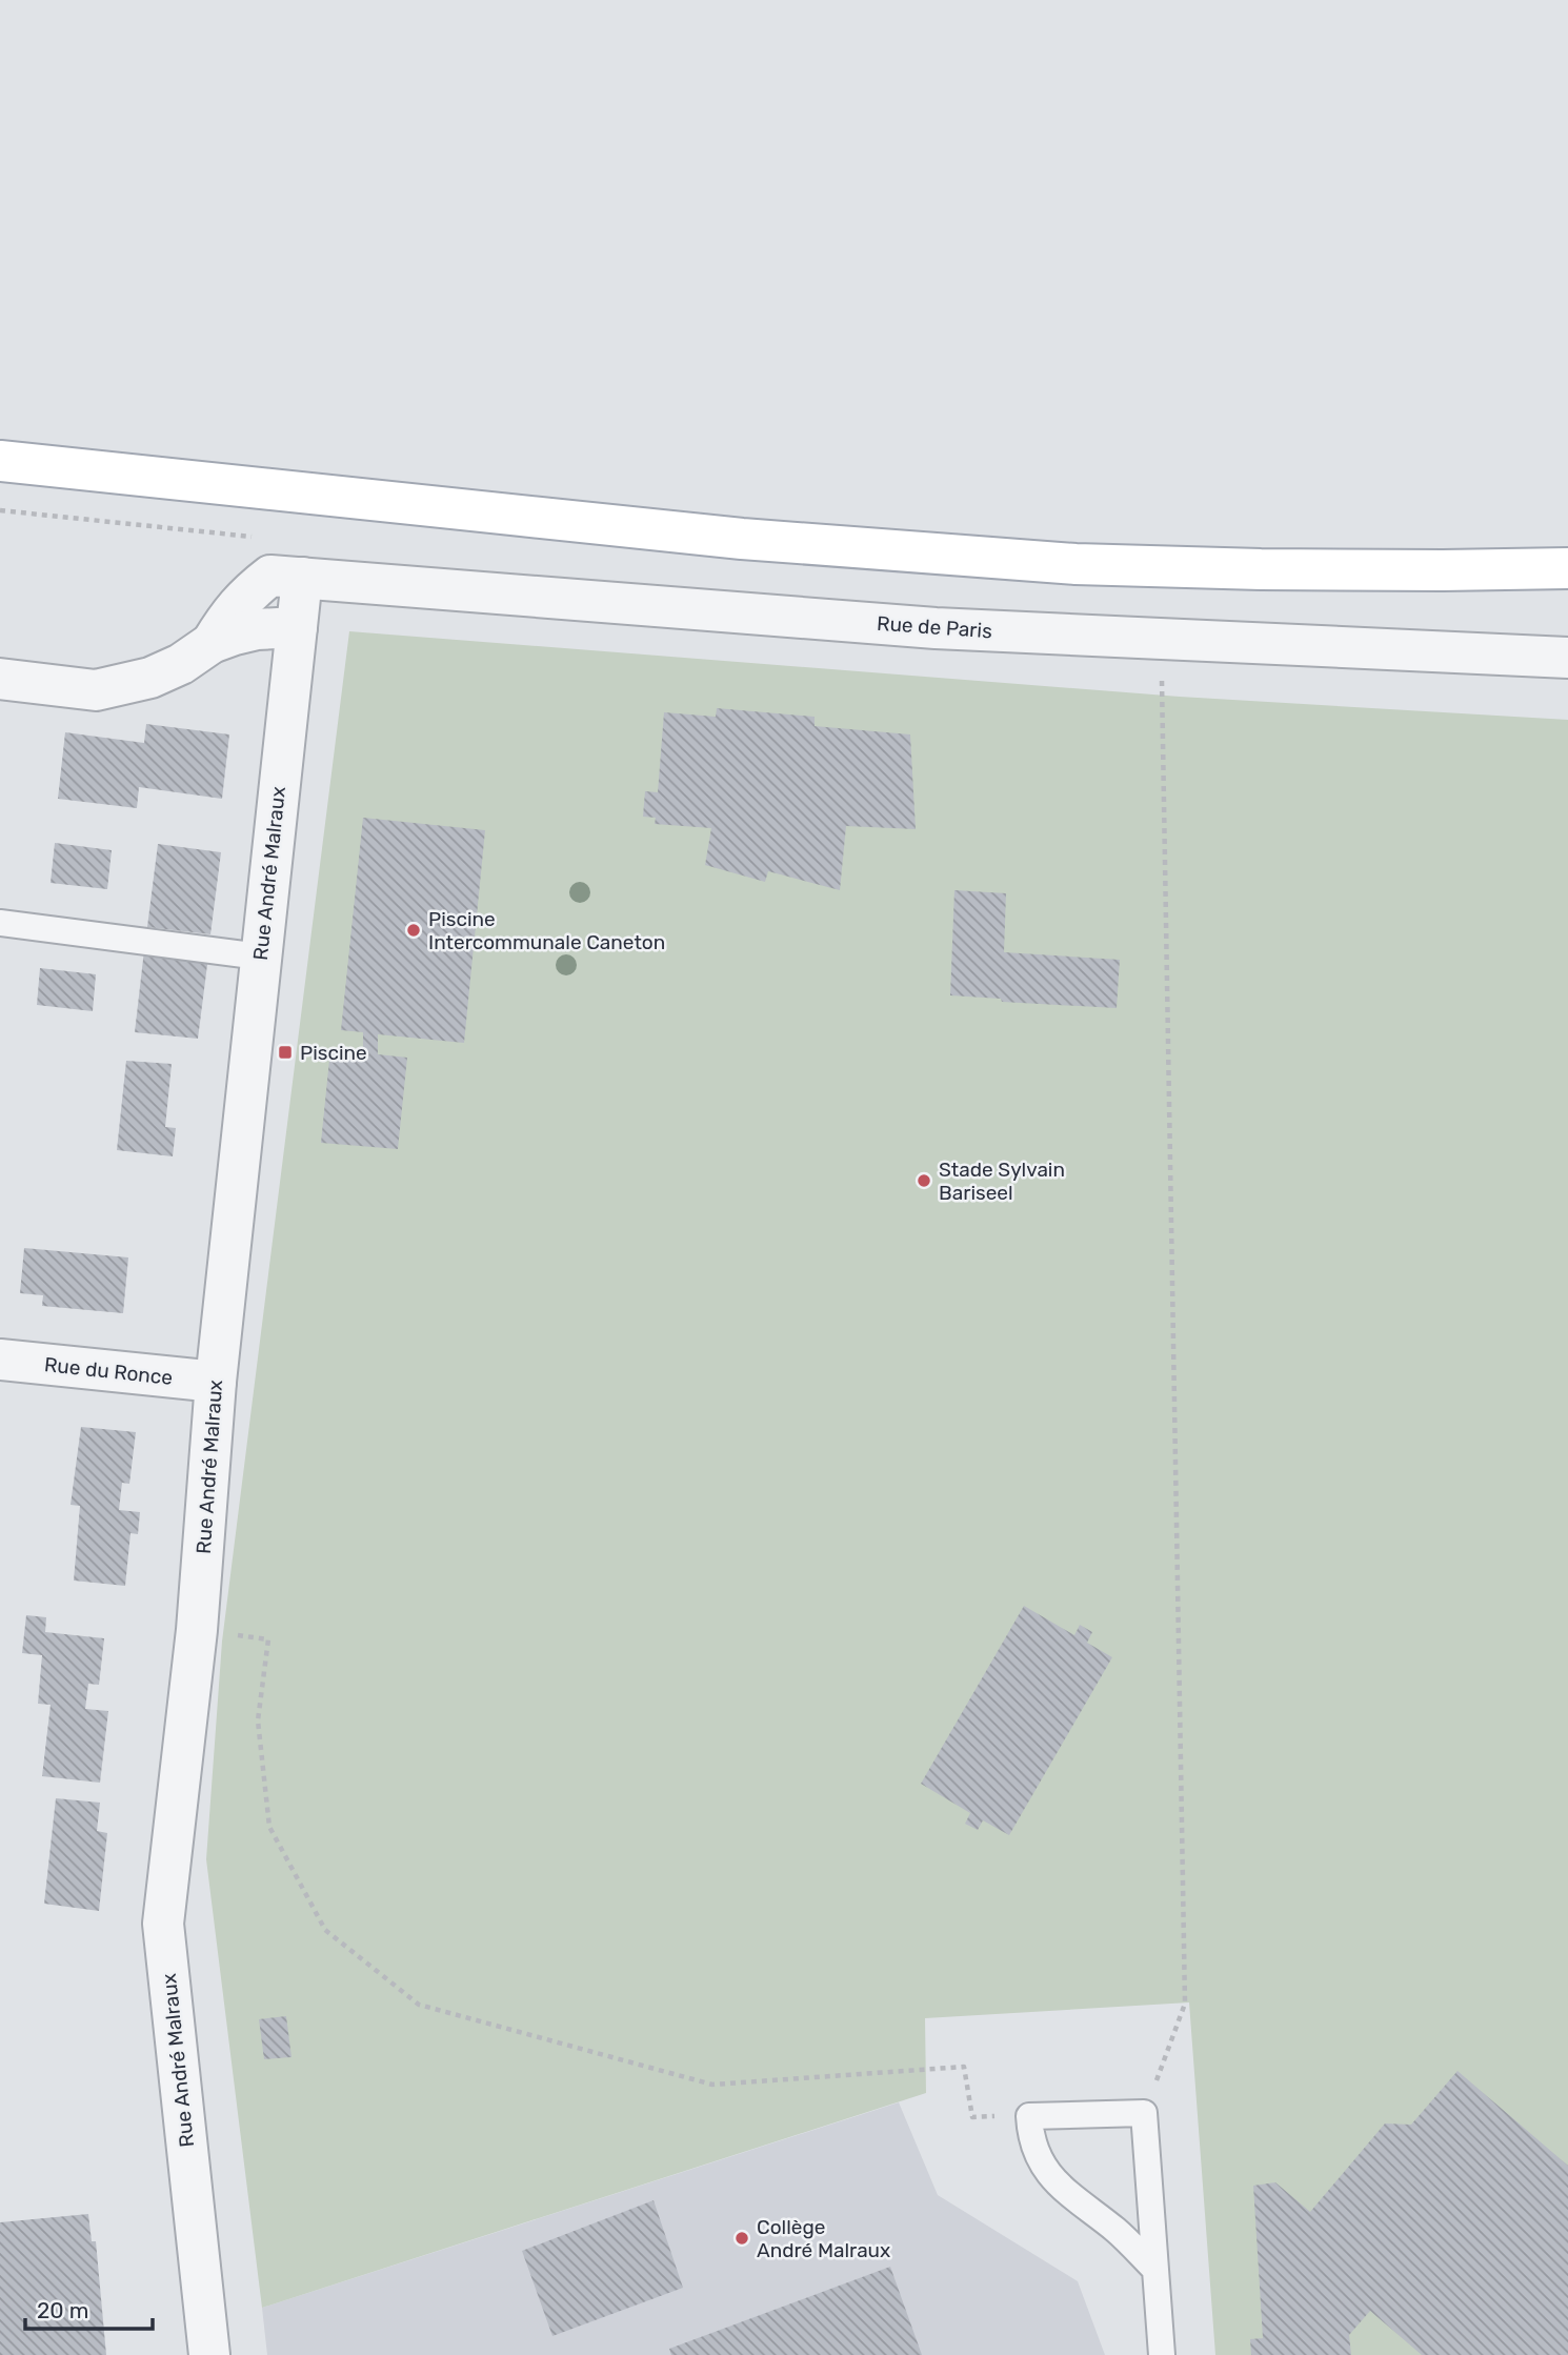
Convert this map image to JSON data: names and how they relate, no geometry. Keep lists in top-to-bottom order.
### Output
{
  "streets": {
    "street": ["Rue de Paris", "Rue André Malraux", "Rue du Ronce"]
  },
  "crossings": [
    ["Rue de Paris", "Rue André Malraux"],
    ["Rue André Malraux", "Rue du Ronce"]
  ],
  "places": {
    "other": ["Piscine Intercommunale Caneton", "Stade Sylvain Bariseel", "Collège André Malraux"],
    "transit": ["Piscine"]
  },
  "scale_bar": "20 m"
}
